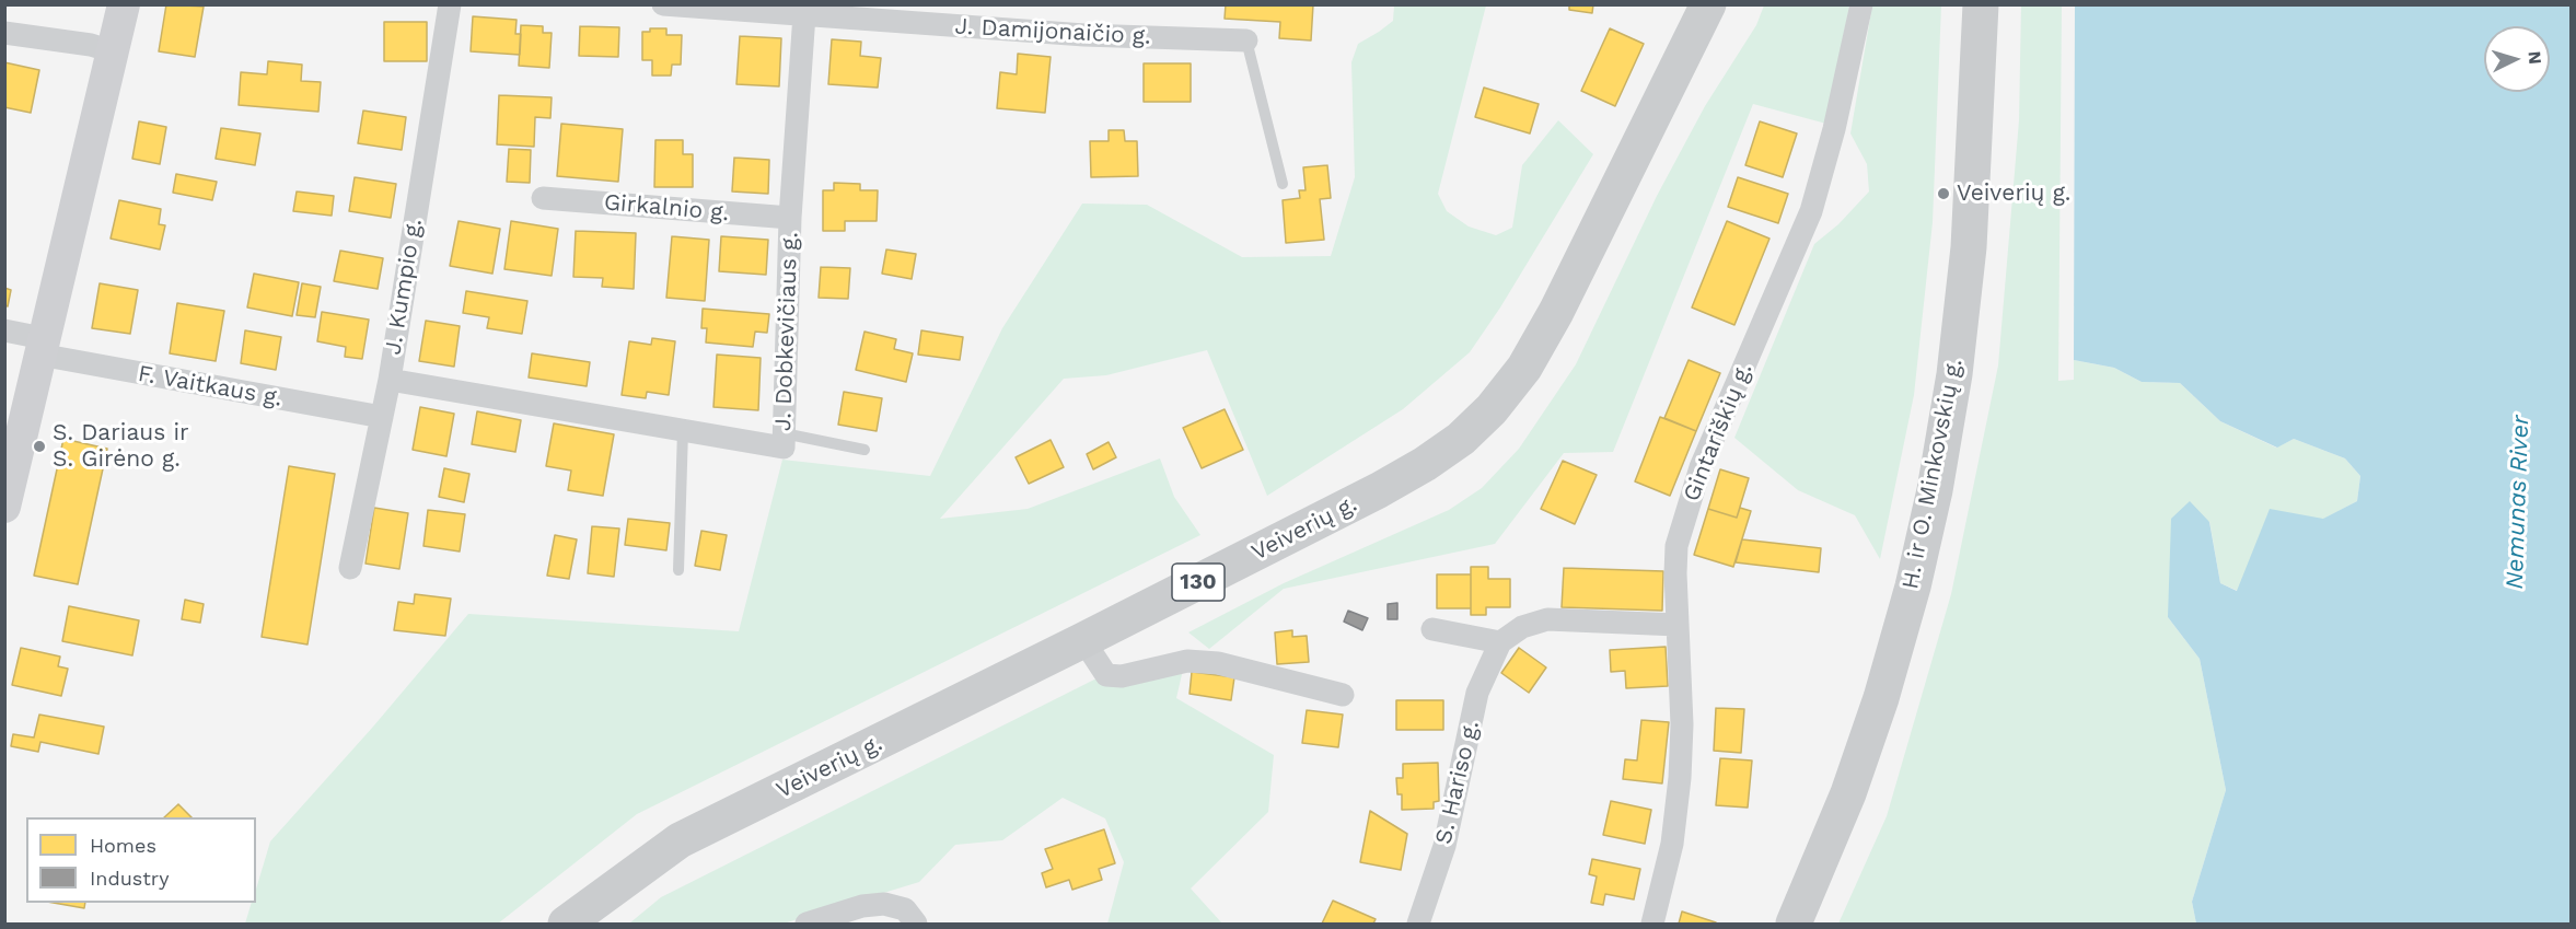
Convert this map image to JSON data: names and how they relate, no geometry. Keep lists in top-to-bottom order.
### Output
{
  "streets": {
    "main road": ["H. ir O. Minkovskių g.", "Veiverių g.", "130"],
    "street": [
      "J. Damijonaičio g.",
      "Girkalnio g.",
      "J. Kumpio g.",
      "J. Dobkevičiaus g.",
      "F. Vaitkaus g.",
      "Gintariškių g.",
      "S. Hariso g."
    ]
  },
  "crossings": [
    ["J. Damijonaičio g.", "J. Dobkevičiaus g."],
    ["Girkalnio g.", "J. Dobkevičiaus g."],
    ["J. Kumpio g.", "J. Dobkevičiaus g."],
    ["J. Kumpio g.", "F. Vaitkaus g."]
  ],
  "water": ["Nemunas River"],
  "places": ["Veiverių g.", "S. Dariaus ir S. Girėno g."],
  "legend": ["Homes", "Industry"],
  "north": "right"
}
